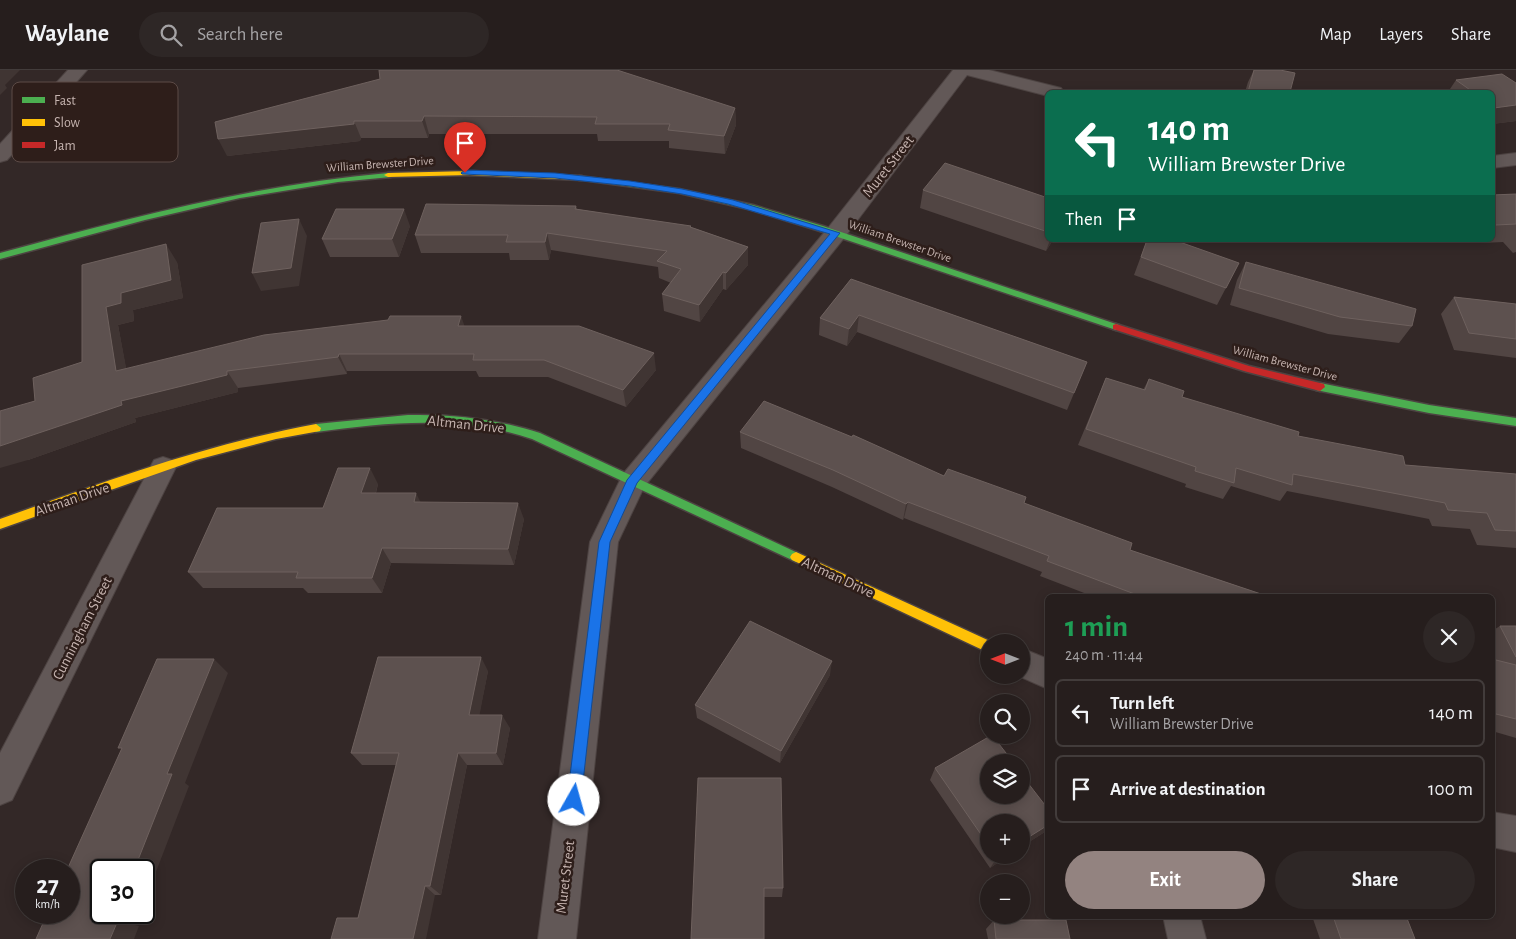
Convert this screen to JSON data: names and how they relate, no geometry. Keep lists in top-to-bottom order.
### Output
{
  "streets": {
    "street": [
      "William Brewster Drive",
      "Muret Street",
      "Altman Drive",
      "Cunningham Street"
    ]
  },
  "crossings": [
    ["William Brewster Drive", "Muret Street"],
    ["Muret Street", "Altman Drive"],
    ["Altman Drive", "Cunningham Street"]
  ],
  "legend": ["Fast", "Slow", "Jam"],
  "north": "left",
  "page": {
    "header": "Waylane",
    "search": "Search here",
    "nav": ["Map", "Layers", "Share"],
    "turn": ["140 m", "William Brewster Drive"],
    "then": "Then",
    "heading": ["1 min", "240 m · 11:44"],
    "map_buttons": ["+", "−"],
    "list": [
      {
        "name": "Turn left",
        "note": "William Brewster Drive",
        "value": "140 m"
      },
      {
        "name": "Arrive at destination",
        "value": "100 m"
      }
    ],
    "buttons": ["Exit", "Share"],
    "speed": "27 km/h",
    "limit": "30"
  }
}
